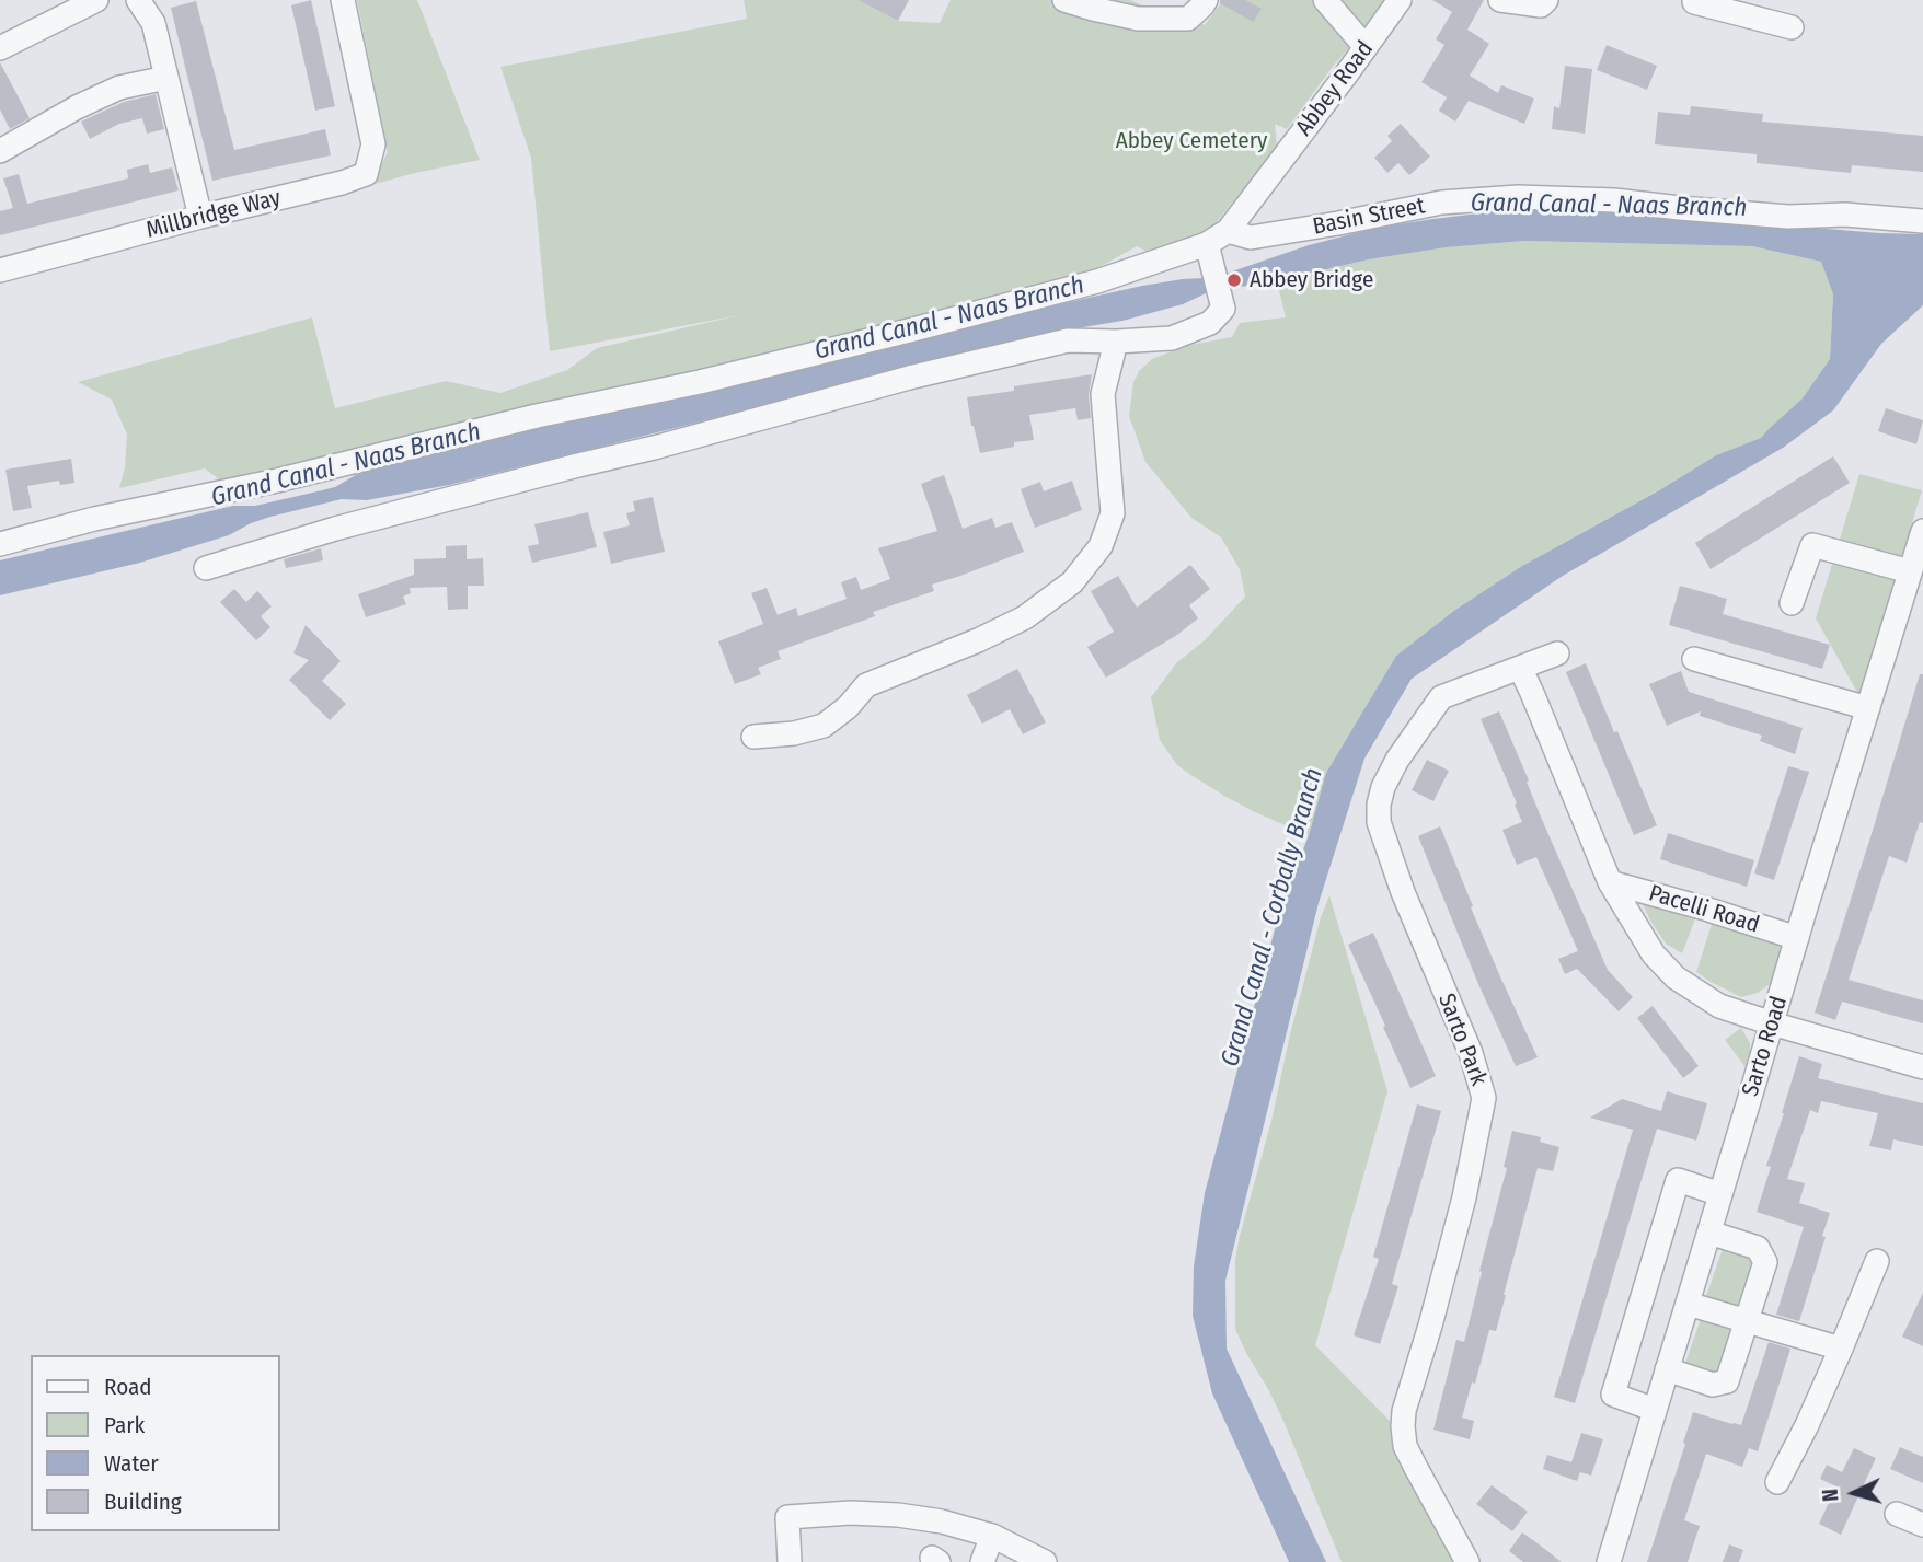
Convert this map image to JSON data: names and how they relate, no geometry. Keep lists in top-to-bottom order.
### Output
{
  "streets": {
    "street": [
      "Abbey Road",
      "Millbridge Way",
      "Basin Street",
      "Pacelli Road",
      "Sarto Park",
      "Sarto Road"
    ]
  },
  "crossings": [
    ["Abbey Road", "Basin Street"],
    ["Pacelli Road", "Sarto Road"]
  ],
  "water": ["Grand Canal - Naas Branch", "Grand Canal - Corbally Branch"],
  "parks": ["Abbey Cemetery"],
  "places": ["Abbey Bridge"],
  "legend": [
    "Road",
    "Park",
    "Water",
    "Building"
  ],
  "north": "left"
}
